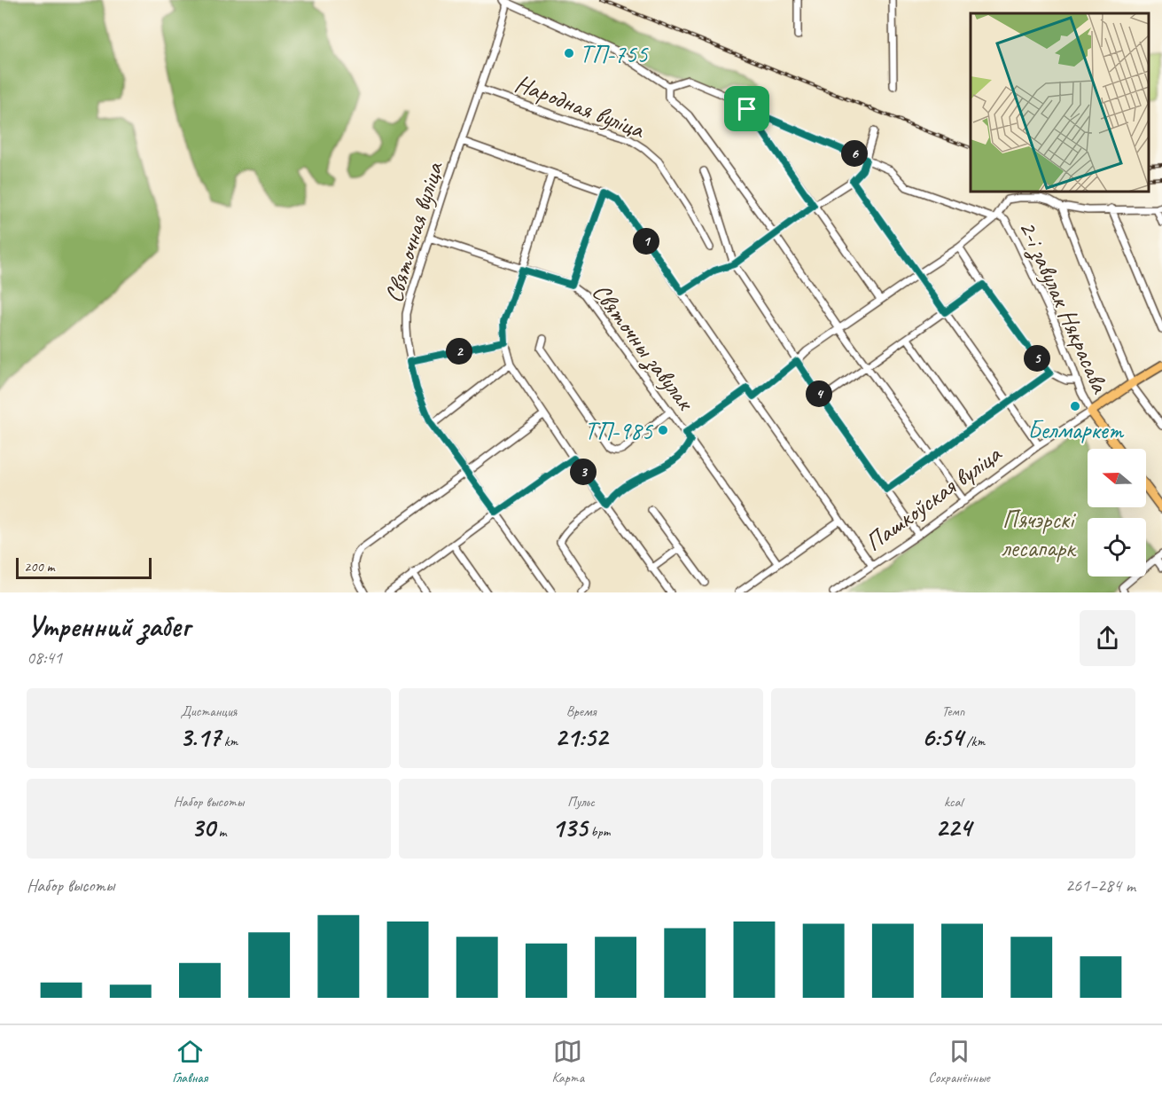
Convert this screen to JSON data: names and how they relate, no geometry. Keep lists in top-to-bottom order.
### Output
{
  "streets": {
    "main road": ["2-і завулак Някрасава", "Пашкоўская вуліца"],
    "street": ["Народная вуліца", "Святочная вуліца", "Святочны завулак"]
  },
  "crossings": [
    ["Народная вуліца", "Святочная вуліца"],
    ["2-і завулак Някрасава", "Пашкоўская вуліца"]
  ],
  "parks": ["Пячэрскі лесапарк"],
  "places": ["ТП-755", "Белмаркет", "ТП-985"],
  "scale_bar": "200 m",
  "north": "left",
  "page": {
    "pins": [
      "6",
      "1",
      "2",
      "5",
      "4",
      "3"
    ],
    "scale": "200 m",
    "heading": ["Утренний забег", "08:41"],
    "stats": [
      ["Дистанция", "3.17 km"],
      ["Время", "21:52"],
      ["Темп", "6:54 /km"],
      ["Набор высоты", "30 m"],
      ["Пульс", "135 bpm"],
      ["kcal", "224"]
    ],
    "chart": ["Набор высоты", "261–284 m"],
    "tabs": ["Главная", "Карта", "Сохранённые"]
  }
}
